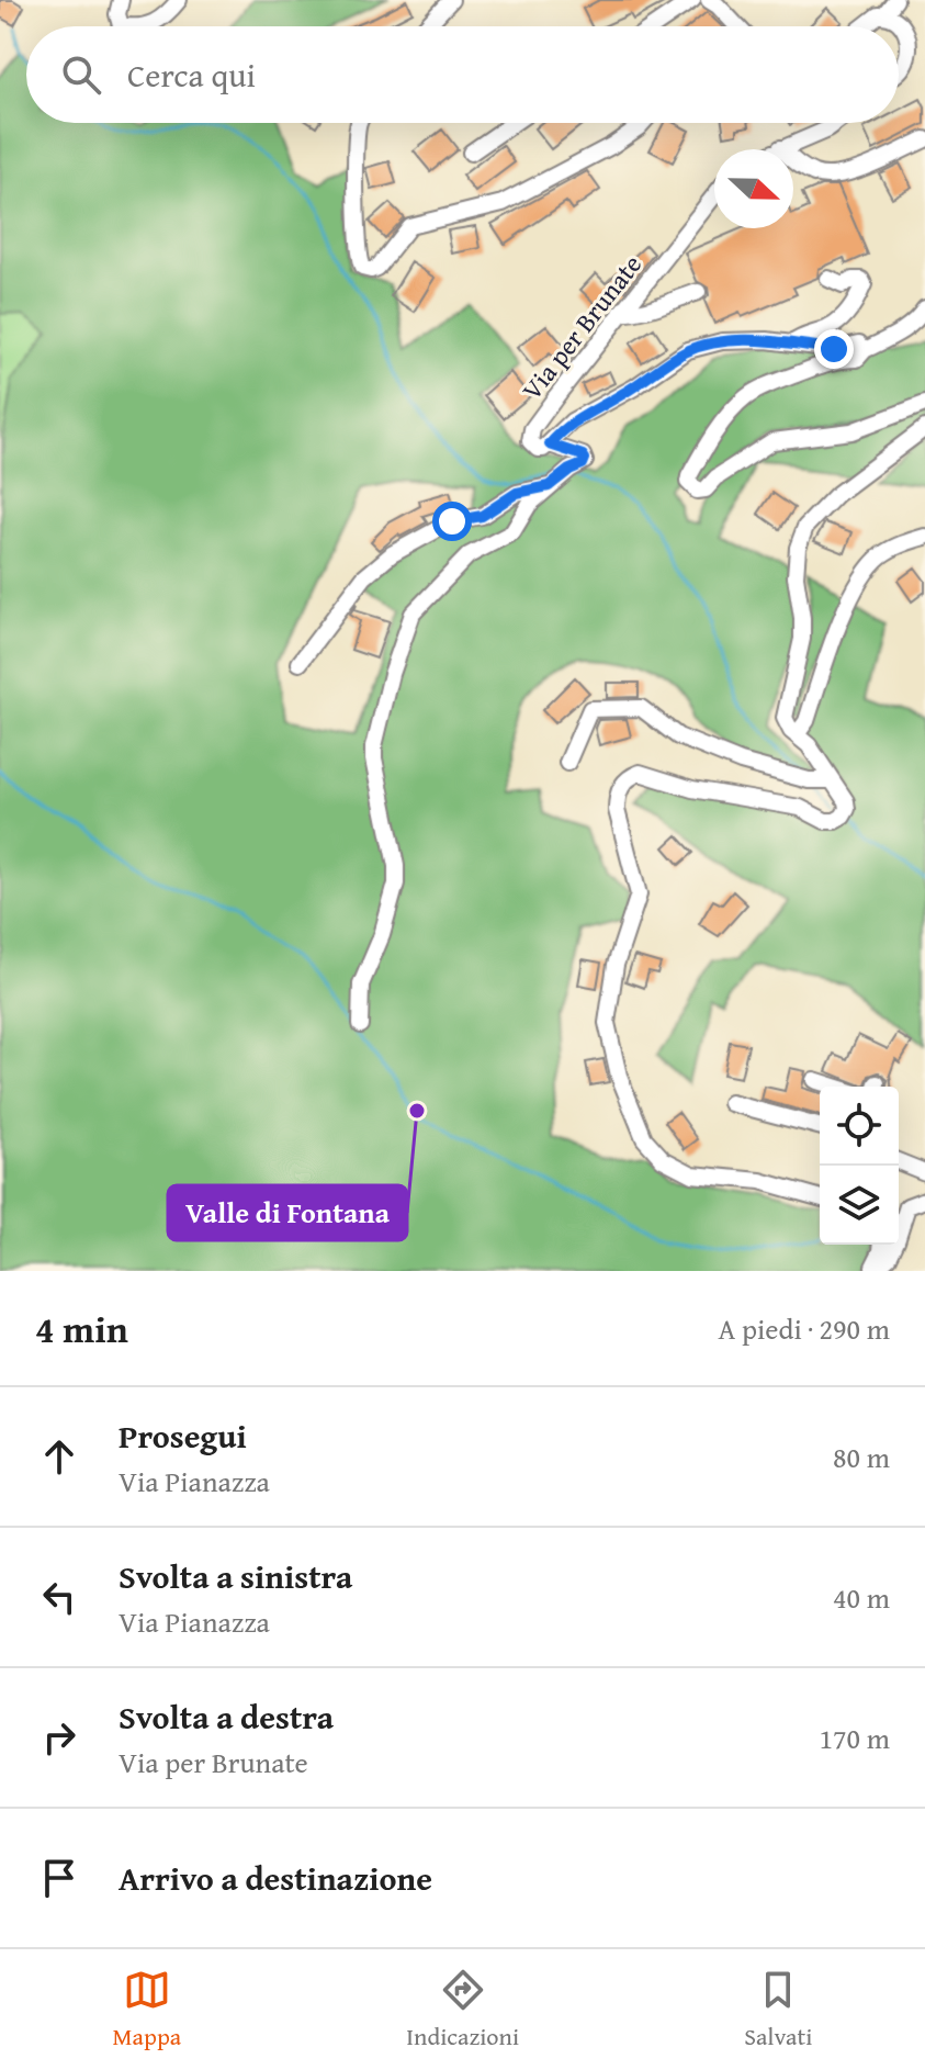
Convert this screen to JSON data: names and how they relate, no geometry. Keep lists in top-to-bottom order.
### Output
{
  "streets": {
    "street": ["Via per Brunate"]
  },
  "places": ["Valle di Fontana"],
  "north": "right",
  "page": {
    "search": "Cerca qui",
    "heading": ["4 min", "A piedi · 290 m"],
    "list": [
      ["Prosegui", "Via Pianazza", "80 m"],
      ["Svolta a sinistra", "Via Pianazza", "40 m"],
      ["Svolta a destra", "Via per Brunate", "170 m"],
      "Arrivo a destinazione"
    ],
    "nav": ["Mappa", "Indicazioni", "Salvati"]
  }
}
